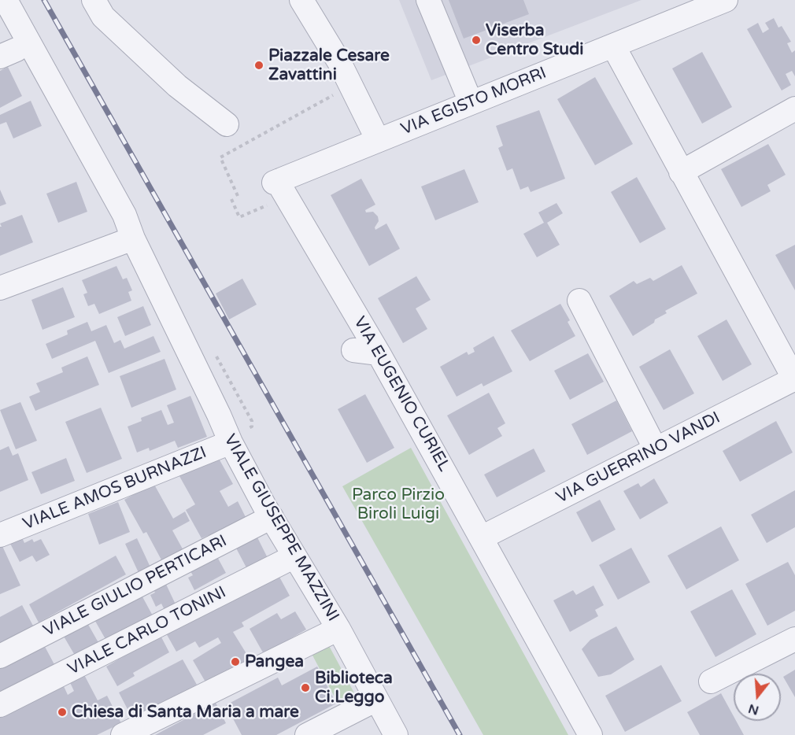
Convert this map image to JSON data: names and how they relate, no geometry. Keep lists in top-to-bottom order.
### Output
{
  "streets": {
    "street": [
      "VIA EGISTO MORRI",
      "VIA EUGENIO CURIEL",
      "VIA GUERRINO VANDI",
      "VIALE AMOS BURNAZZI",
      "VIALE GIUSEPPE MAZZINI",
      "VIALE GIULIO PERTICARI",
      "VIALE CARLO TONINI"
    ]
  },
  "crossings": [
    ["VIA EGISTO MORRI", "VIA EUGENIO CURIEL"],
    ["VIA EUGENIO CURIEL", "VIA GUERRINO VANDI"],
    ["VIALE AMOS BURNAZZI", "VIALE GIUSEPPE MAZZINI"],
    ["VIALE GIUSEPPE MAZZINI", "VIALE GIULIO PERTICARI"],
    ["VIALE GIUSEPPE MAZZINI", "VIALE CARLO TONINI"]
  ],
  "parks": ["Parco Pirzio Biroli Luigi"],
  "places": [
    "Viserba Centro Studi",
    "Piazzale Cesare Zavattini",
    "Pangea",
    "Biblioteca Ci.Leggo",
    "Chiesa di Santa Maria a mare"
  ],
  "north": "bottom"
}
